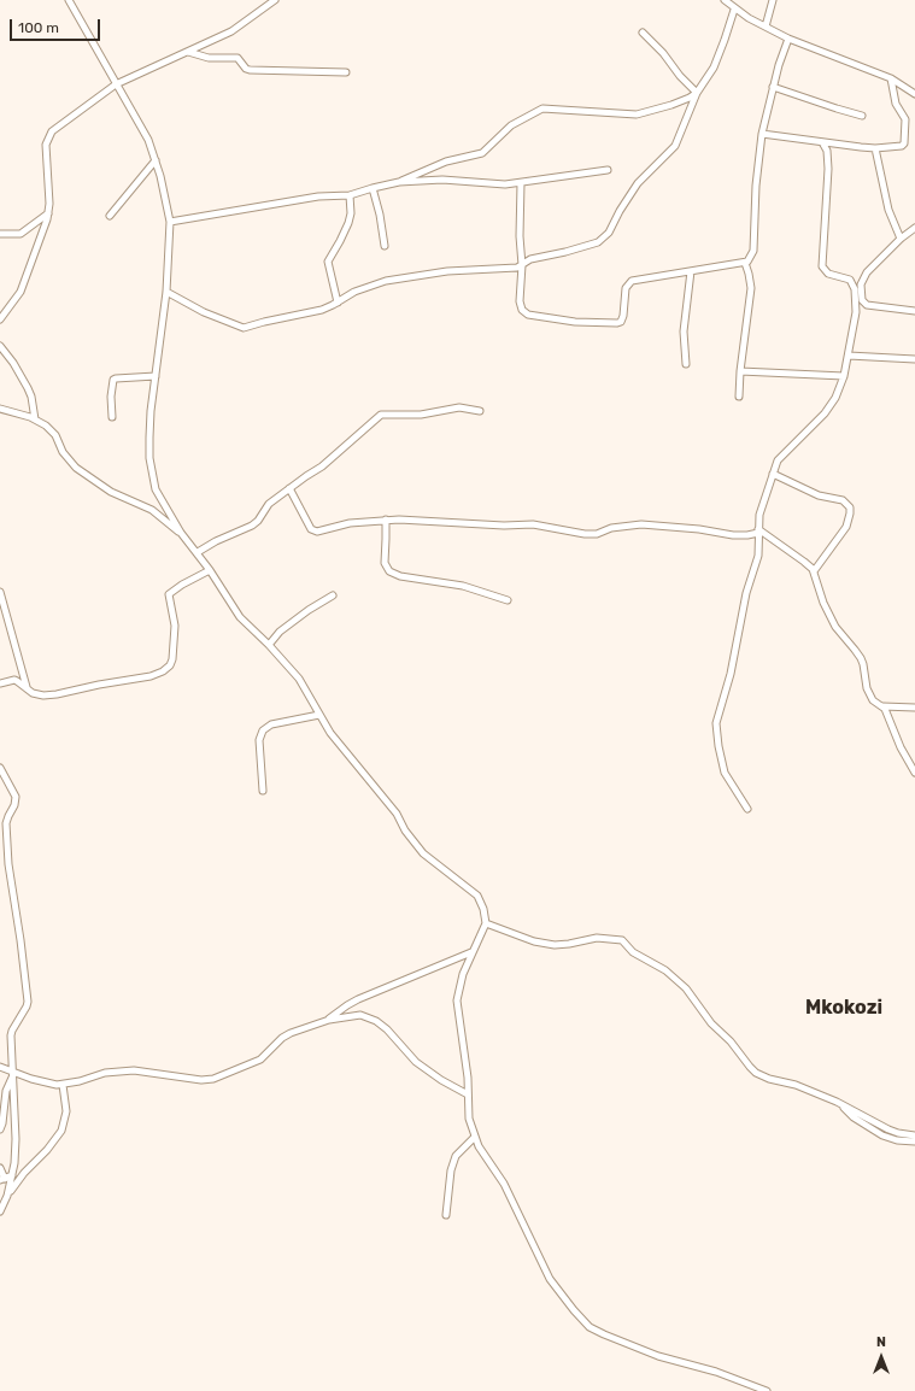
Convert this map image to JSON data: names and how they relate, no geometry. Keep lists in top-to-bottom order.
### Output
{
  "districts": ["Mkokozi"],
  "scale_bar": "100 m",
  "north": "top"
}
